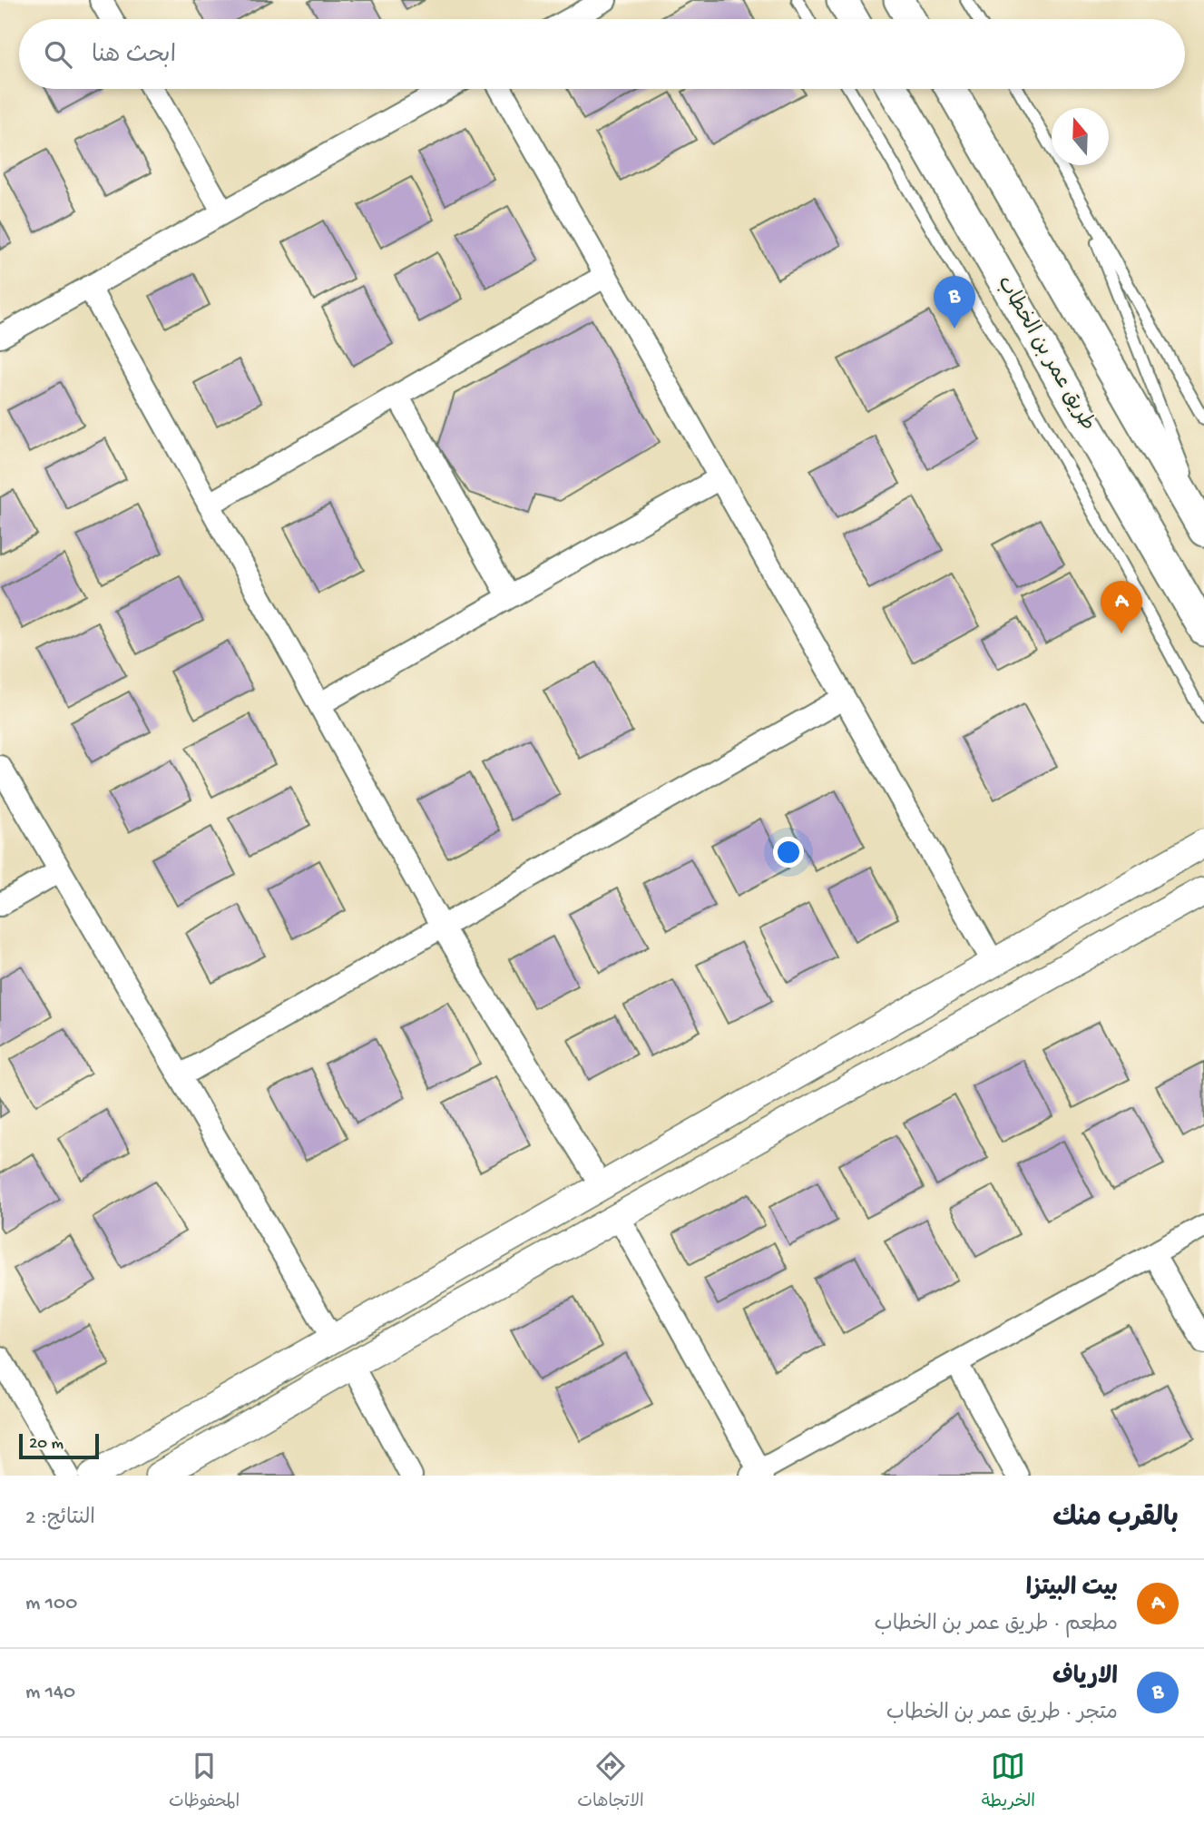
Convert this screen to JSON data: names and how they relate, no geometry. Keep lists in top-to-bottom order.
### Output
{
  "streets": {
    "main road": ["طريق عمر بن الخطاب"]
  },
  "scale_bar": "20 m",
  "north": "top",
  "page": {
    "search": "ابحث هنا",
    "pins": ["B", "A"],
    "scale": "20 m",
    "heading": ["بالقرب منك", "النتائج: 2"],
    "list": [
      {
        "mark": "A",
        "name": "بيت البيتزا",
        "note": "مطعم · طريق عمر بن الخطاب",
        "value": "100 m"
      },
      {
        "mark": "B",
        "name": "الارياف",
        "note": "متجر · طريق عمر بن الخطاب",
        "value": "140 m"
      }
    ],
    "nav": ["الخريطة", "الاتجاهات", "المحفوظات"]
  }
}
